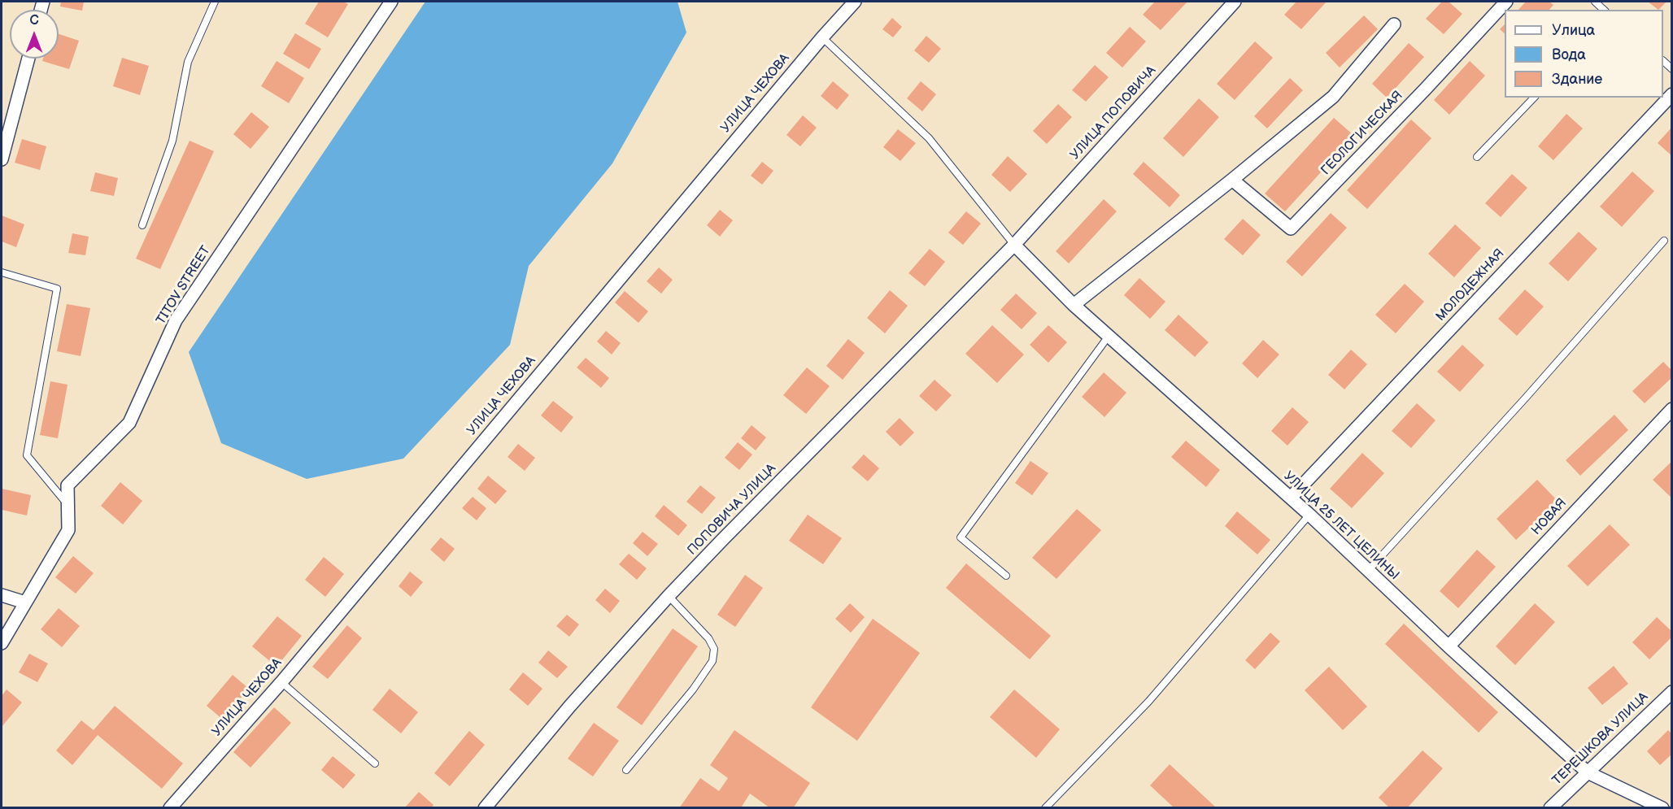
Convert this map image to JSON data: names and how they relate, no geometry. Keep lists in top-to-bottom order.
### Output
{
  "streets": {
    "street": [
      "УЛИЦА ЧЕХОВА",
      "УЛИЦА ПОПОВИЧА",
      "ГЕОЛОГИЧЕСКАЯ",
      "TITOV STREET",
      "МОЛОДЕЖНАЯ",
      "ПОПОВИЧА УЛИЦА",
      "НОВАЯ",
      "УЛИЦА 25 ЛЕТ ЦЕЛИНЫ",
      "ТЕРЕШКОВА УЛИЦА"
    ]
  },
  "crossings": [
    ["УЛИЦА ПОПОВИЧА", "ПОПОВИЧА УЛИЦА"],
    ["УЛИЦА ПОПОВИЧА", "УЛИЦА 25 ЛЕТ ЦЕЛИНЫ"],
    ["МОЛОДЕЖНАЯ", "УЛИЦА 25 ЛЕТ ЦЕЛИНЫ"],
    ["ПОПОВИЧА УЛИЦА", "УЛИЦА 25 ЛЕТ ЦЕЛИНЫ"],
    ["НОВАЯ", "УЛИЦА 25 ЛЕТ ЦЕЛИНЫ"],
    ["УЛИЦА 25 ЛЕТ ЦЕЛИНЫ", "ТЕРЕШКОВА УЛИЦА"]
  ],
  "legend": ["Улица", "Вода", "Здание"],
  "north": "top"
}
